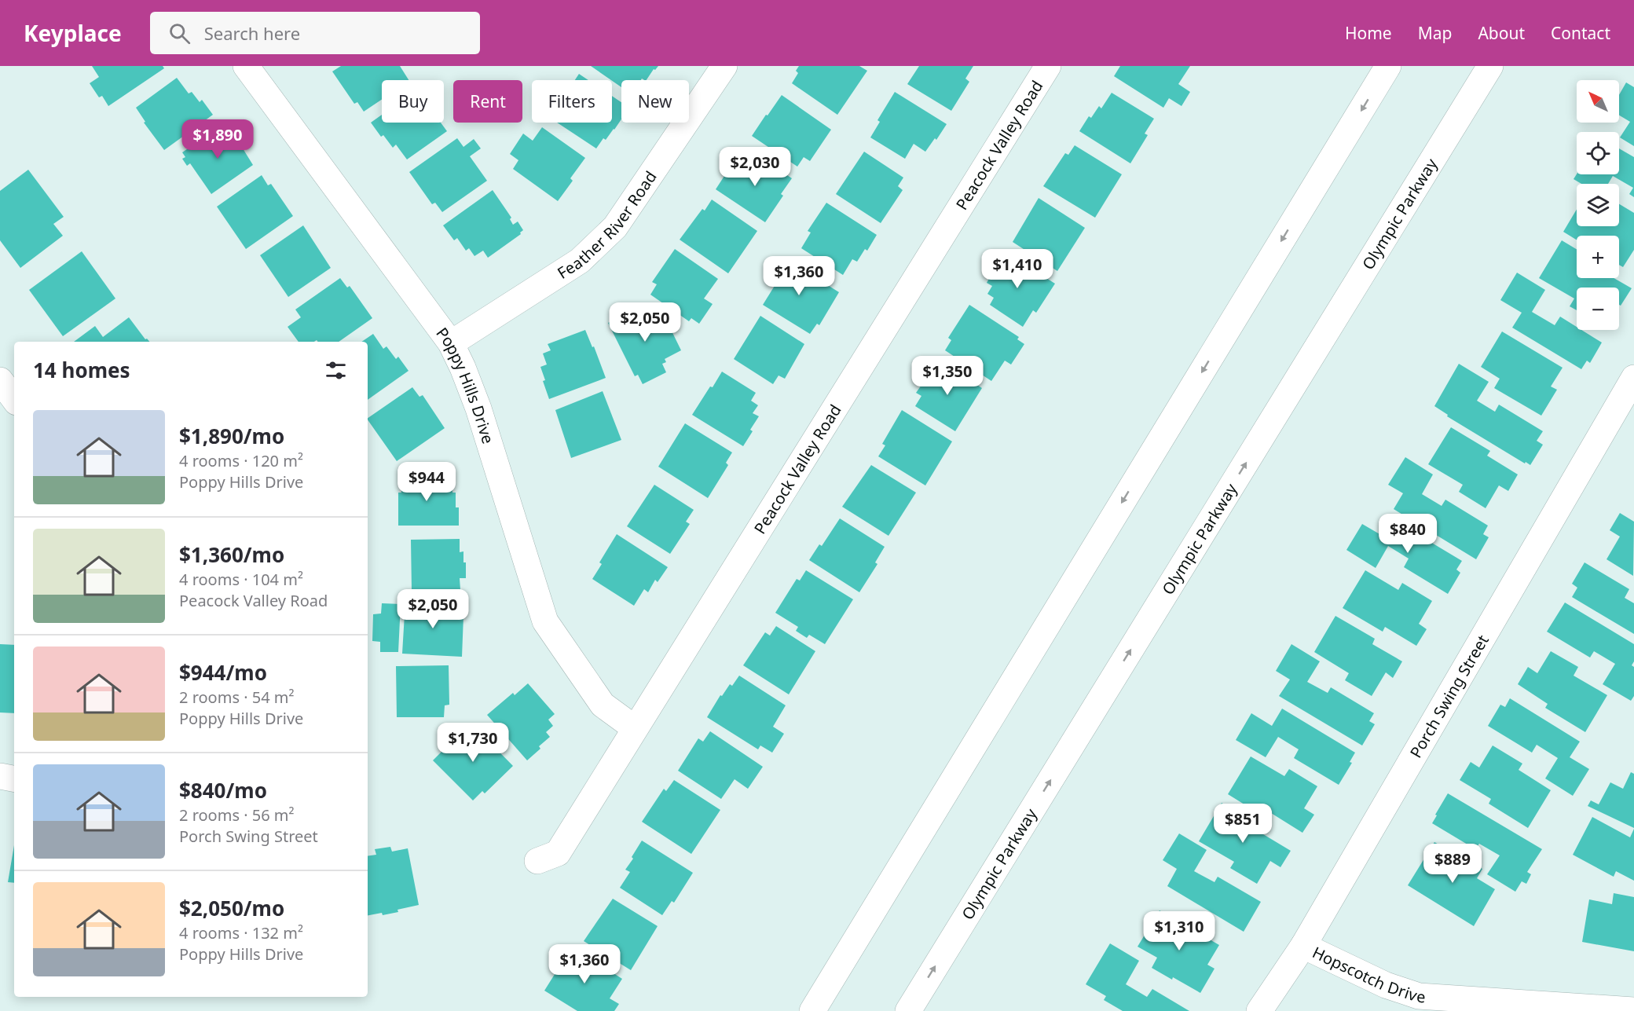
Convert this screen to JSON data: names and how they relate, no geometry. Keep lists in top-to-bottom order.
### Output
{
  "streets": {
    "street": [
      "Peacock Valley Road",
      "Olympic Parkway",
      "Feather River Road",
      "Poppy Hills Drive",
      "Porch Swing Street",
      "Hopscotch Drive"
    ]
  },
  "crossings": [
    ["Peacock Valley Road", "Poppy Hills Drive"],
    ["Feather River Road", "Poppy Hills Drive"],
    ["Porch Swing Street", "Hopscotch Drive"]
  ],
  "north": "top left",
  "page": {
    "header": "Keyplace",
    "search": "Search here",
    "nav": [
      "Home",
      "Map",
      "About",
      "Contact"
    ],
    "map_buttons": ["+", "−"],
    "chip": [
      "Buy",
      "Rent",
      "Filters",
      "New"
    ],
    "price": [
      "$1,890",
      "$2,030",
      "$1,410",
      "$1,360",
      "$2,050",
      "$1,350",
      "$944",
      "$840",
      "$2,050",
      "$1,730",
      "$851",
      "$889",
      "$1,310",
      "$1,360"
    ],
    "heading": "14 homes",
    "list": [
      {
        "name": "$1,890/mo",
        "note": "4 rooms · 120 m² · Poppy Hills Drive"
      },
      {
        "name": "$1,360/mo",
        "note": "4 rooms · 104 m² · Peacock Valley Road"
      },
      {
        "name": "$944/mo",
        "note": "2 rooms · 54 m² · Poppy Hills Drive"
      },
      {
        "name": "$840/mo",
        "note": "2 rooms · 56 m² · Porch Swing Street"
      },
      {
        "name": "$2,050/mo",
        "note": "4 rooms · 132 m² · Poppy Hills Drive"
      }
    ]
  }
}
